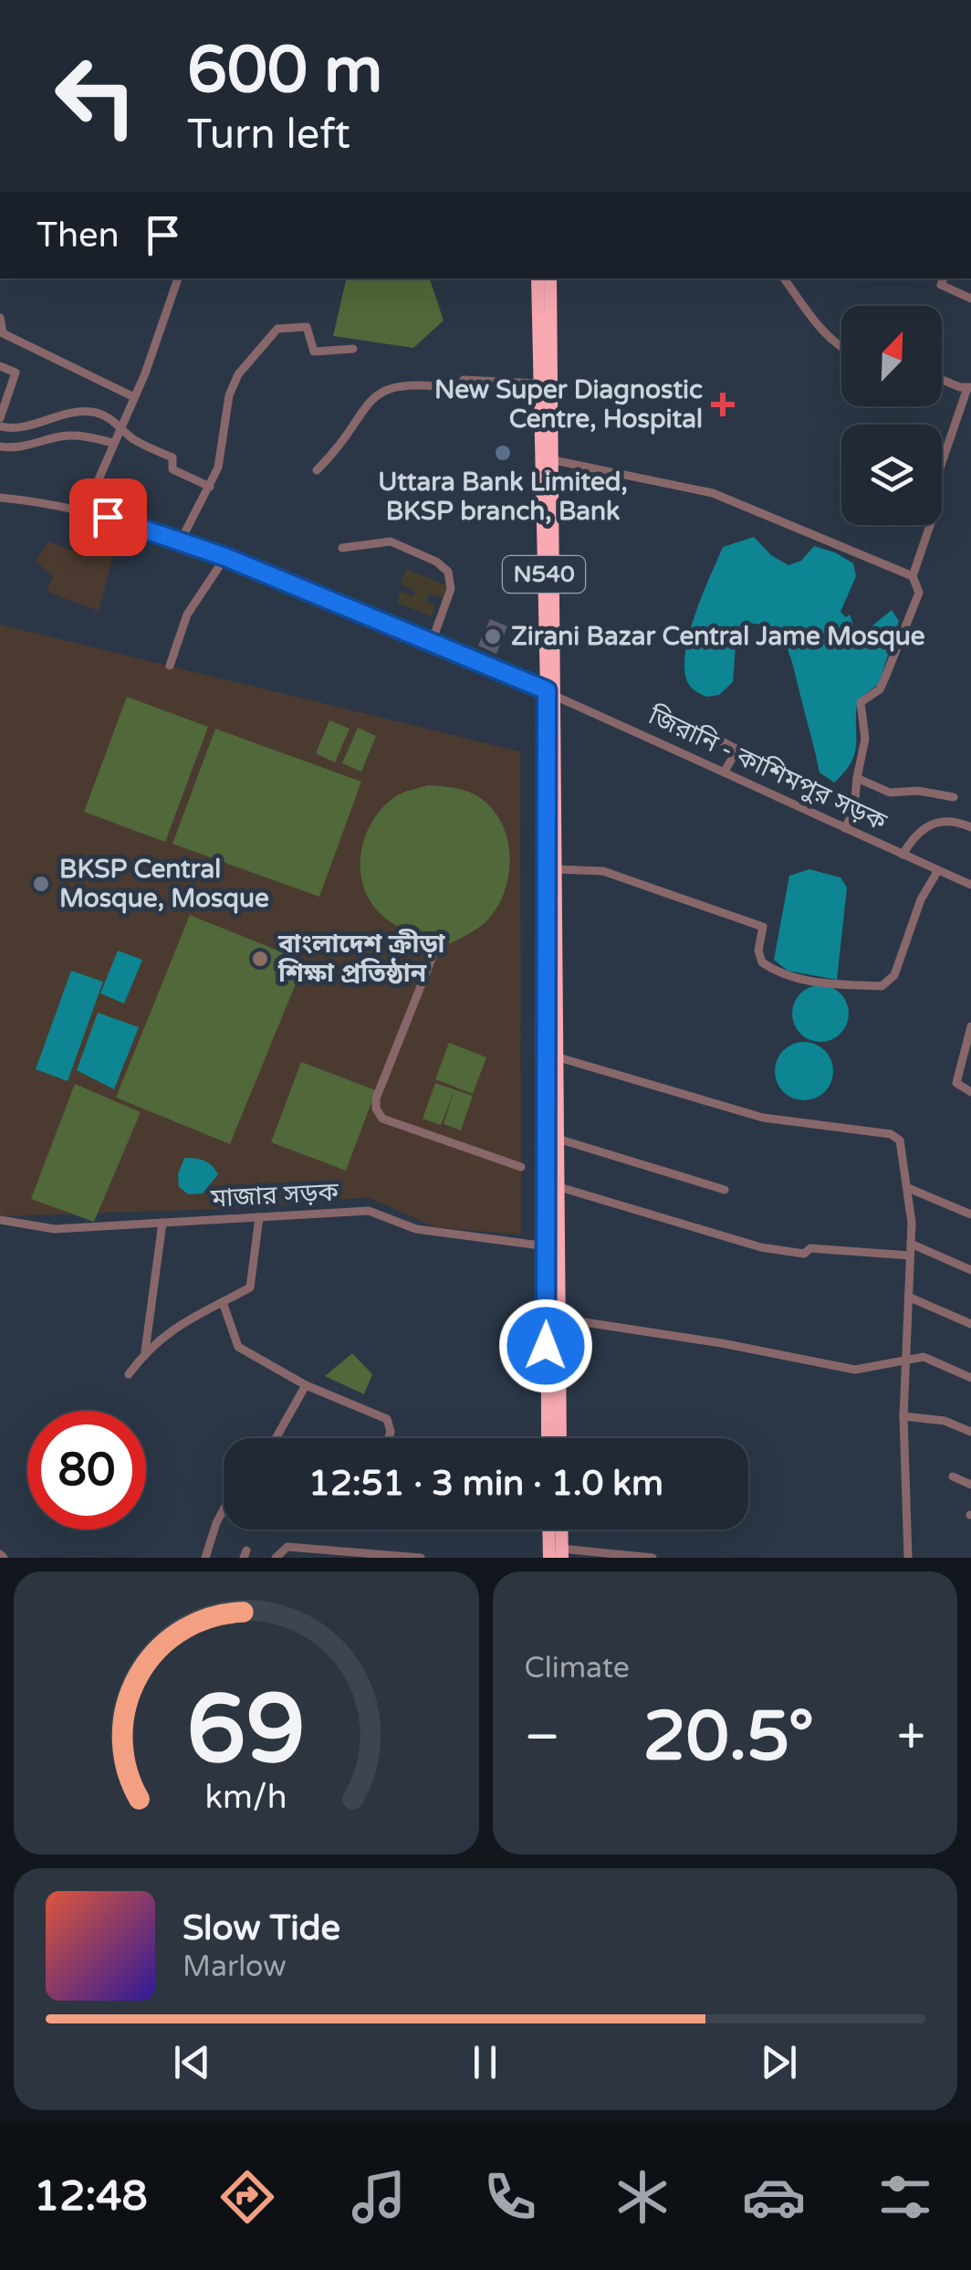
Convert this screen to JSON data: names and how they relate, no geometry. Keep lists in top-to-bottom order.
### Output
{
  "streets": {
    "highway": ["N540"],
    "street": ["জিরানি - কাশিমপুর সড়ক", "মাজার সড়ক"]
  },
  "crossings": [
    ["N540", "জিরানি - কাশিমপুর সড়ক"],
    ["N540", "মাজার সড়ক"]
  ],
  "places": {
    "health": ["New Super Diagnostic Centre, Hospital"],
    "other": [
      "Uttara Bank Limited, BKSP branch, Bank",
      "Zirani Bazar Central Jame Mosque",
      "BKSP Central Mosque, Mosque",
      "বাংলাদেশ ক্রীড়া শিক্ষা প্রতিষ্ঠান"
    ]
  },
  "north": "top right",
  "page": {
    "turn": ["600 m", "Turn left"],
    "then": "Then",
    "limit": "80",
    "trip": "12:51 · 3 min · 1.0 km",
    "tile": "Climate",
    "heat": ["−", "20.5°", "+"],
    "song": ["Slow Tide", "Marlow"],
    "tabs": "12:48",
    "gauge": ["69", "km/h"]
  }
}
